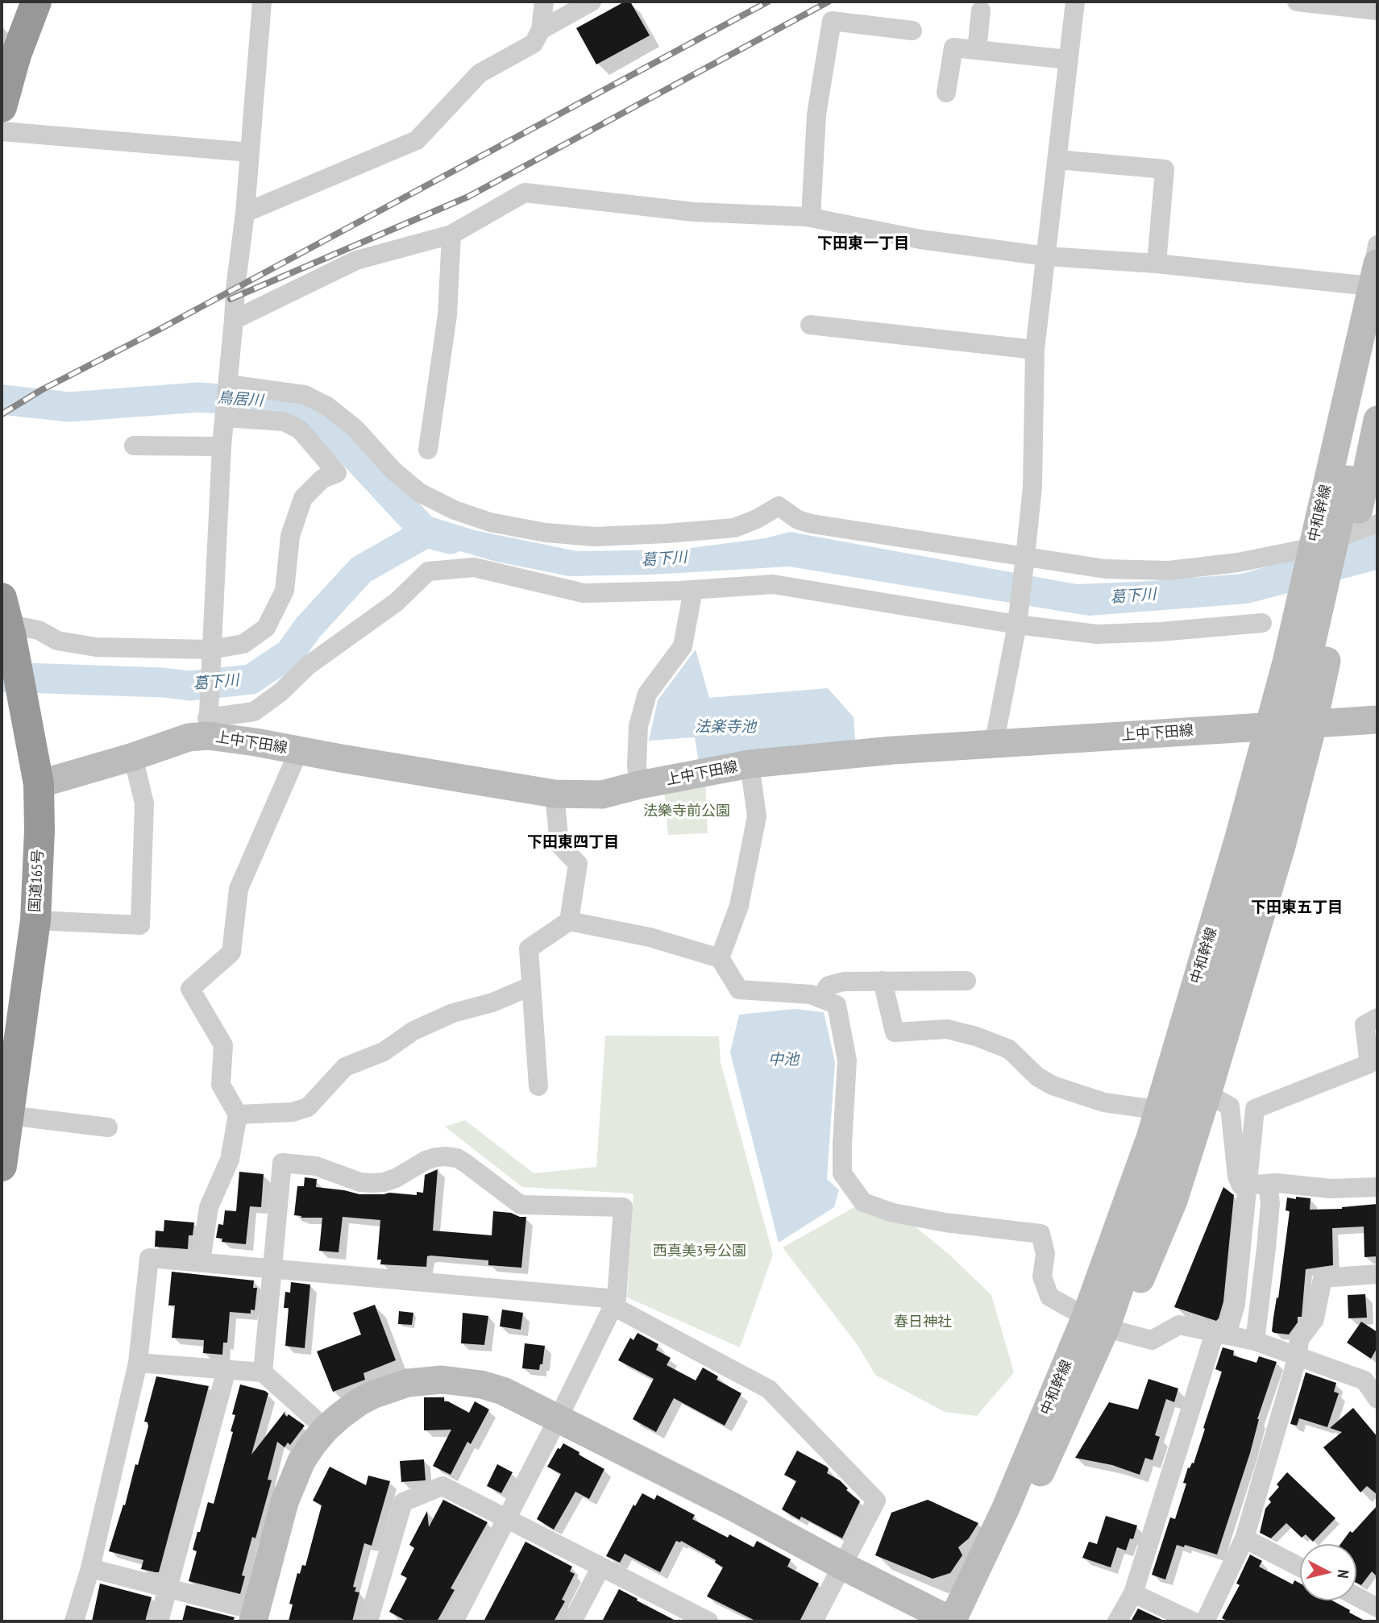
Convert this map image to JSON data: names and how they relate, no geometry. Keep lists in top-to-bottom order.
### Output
{
  "streets": {
    "highway": ["国道165号"],
    "main road": ["中和幹線", "上中下田線"]
  },
  "crossings": [
    ["上中下田線", "国道165号"]
  ],
  "districts": ["下田東一丁目", "下田東四丁目", "下田東五丁目"],
  "water": [
    "鳥居川",
    "葛下川",
    "法楽寺池",
    "中池"
  ],
  "parks": ["法樂寺前公園", "西真美3号公園", "春日神社"],
  "north": "right"
}
